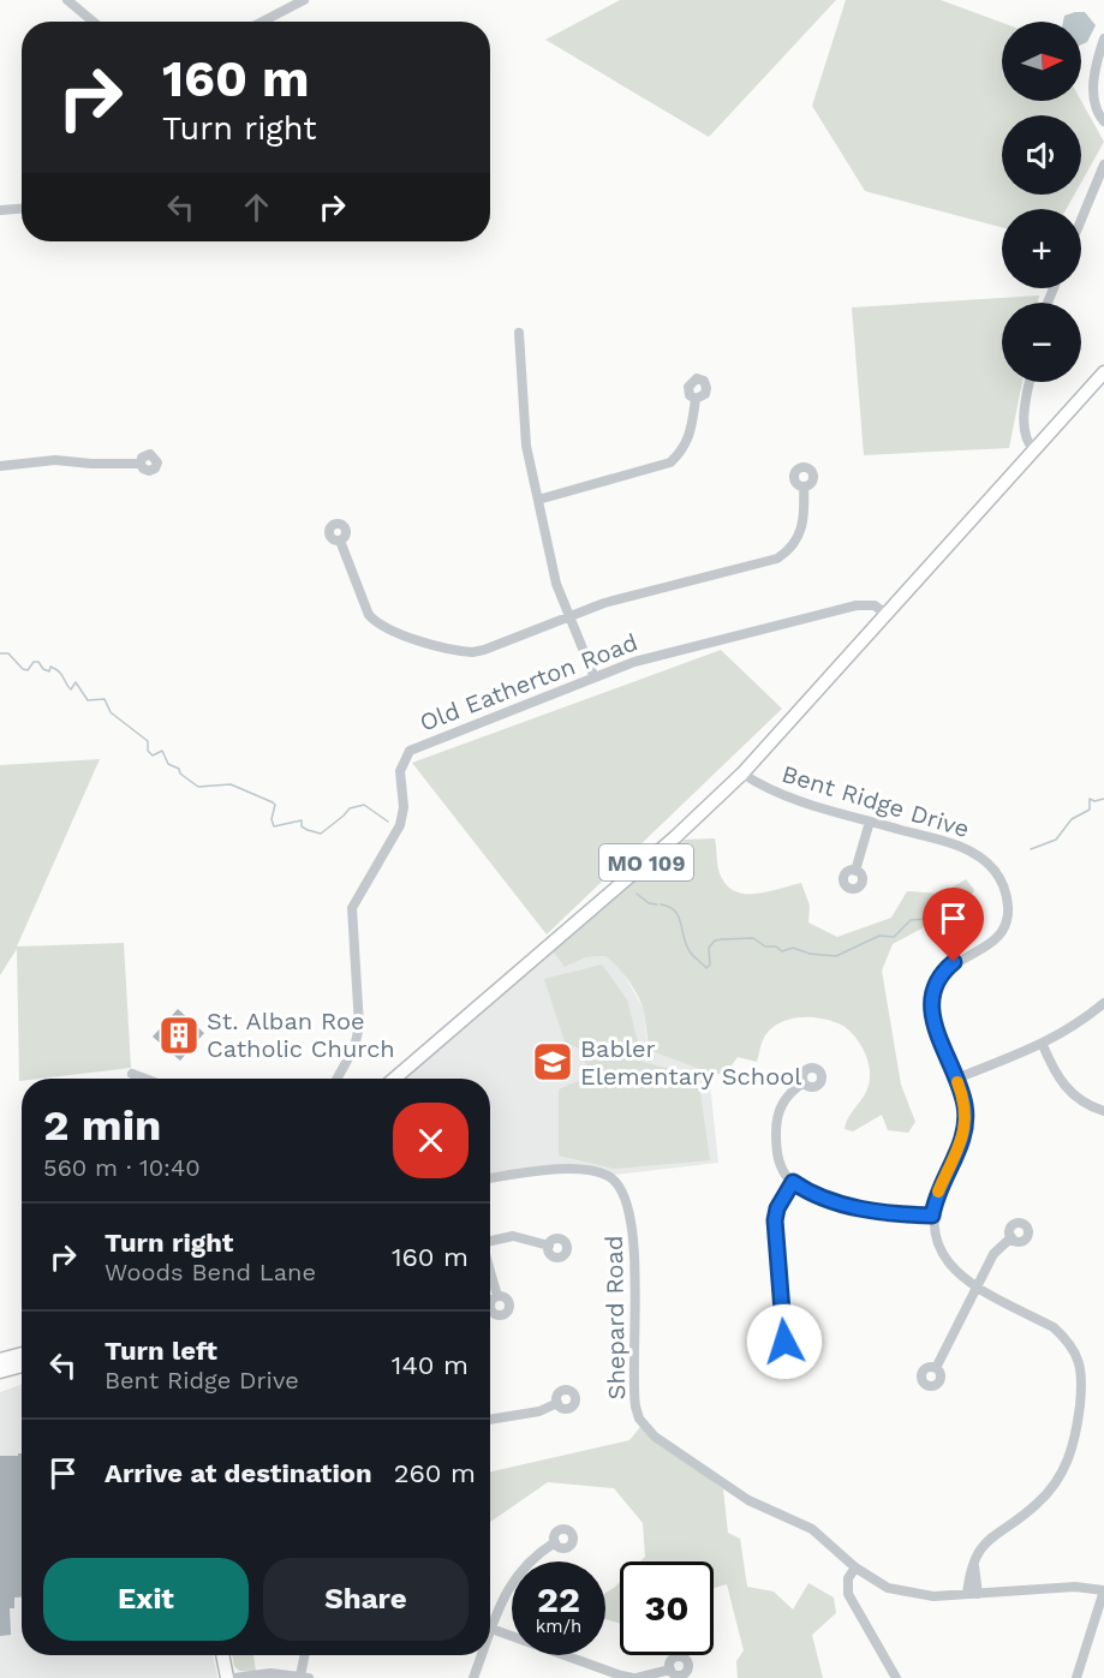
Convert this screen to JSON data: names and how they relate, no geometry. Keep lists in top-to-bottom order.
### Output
{
  "streets": {
    "main road": ["MO 109"],
    "street": ["Old Eatherton Road", "Bent Ridge Drive", "Shepard Road"]
  },
  "crossings": [
    ["Old Eatherton Road", "MO 109"],
    ["Bent Ridge Drive", "MO 109"]
  ],
  "places": {
    "building": ["St. Alban Roe Catholic Church"],
    "school or university": ["Babler Elementary School"]
  },
  "north": "right",
  "page": {
    "map_buttons": ["+", "−"],
    "turn": ["160 m", "Turn right"],
    "heading": ["2 min", "560 m · 10:40"],
    "list": [
      {
        "name": "Turn right",
        "note": "Woods Bend Lane",
        "value": "160 m"
      },
      {
        "name": "Turn left",
        "note": "Bent Ridge Drive",
        "value": "140 m"
      },
      {
        "name": "Arrive at destination",
        "value": "260 m"
      }
    ],
    "buttons": ["Exit", "Share"],
    "speed": "22 km/h",
    "limit": "30"
  }
}
